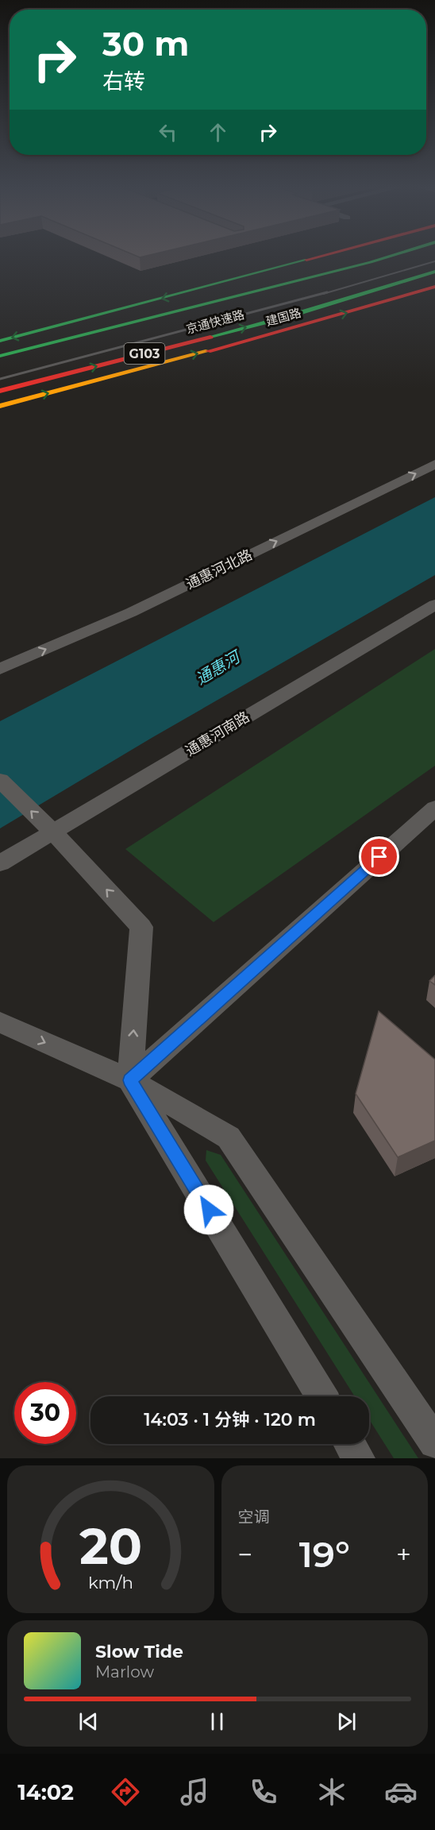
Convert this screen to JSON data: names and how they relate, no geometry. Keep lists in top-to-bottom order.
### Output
{
  "streets": {
    "main road": ["建国路", "京通快速路", "G103"],
    "street": ["通惠河北路", "通惠河南路"]
  },
  "one_way": ["通惠河北路"],
  "water": ["通惠河"],
  "page": {
    "turn": ["30 m", "右转"],
    "limit": "30",
    "trip": "14:03 · 1 分钟 · 120 m",
    "tile": "空调",
    "heat": ["−", "19°", "+"],
    "song": ["Slow Tide", "Marlow"],
    "tabs": "14:02",
    "gauge": ["20", "km/h"]
  }
}
